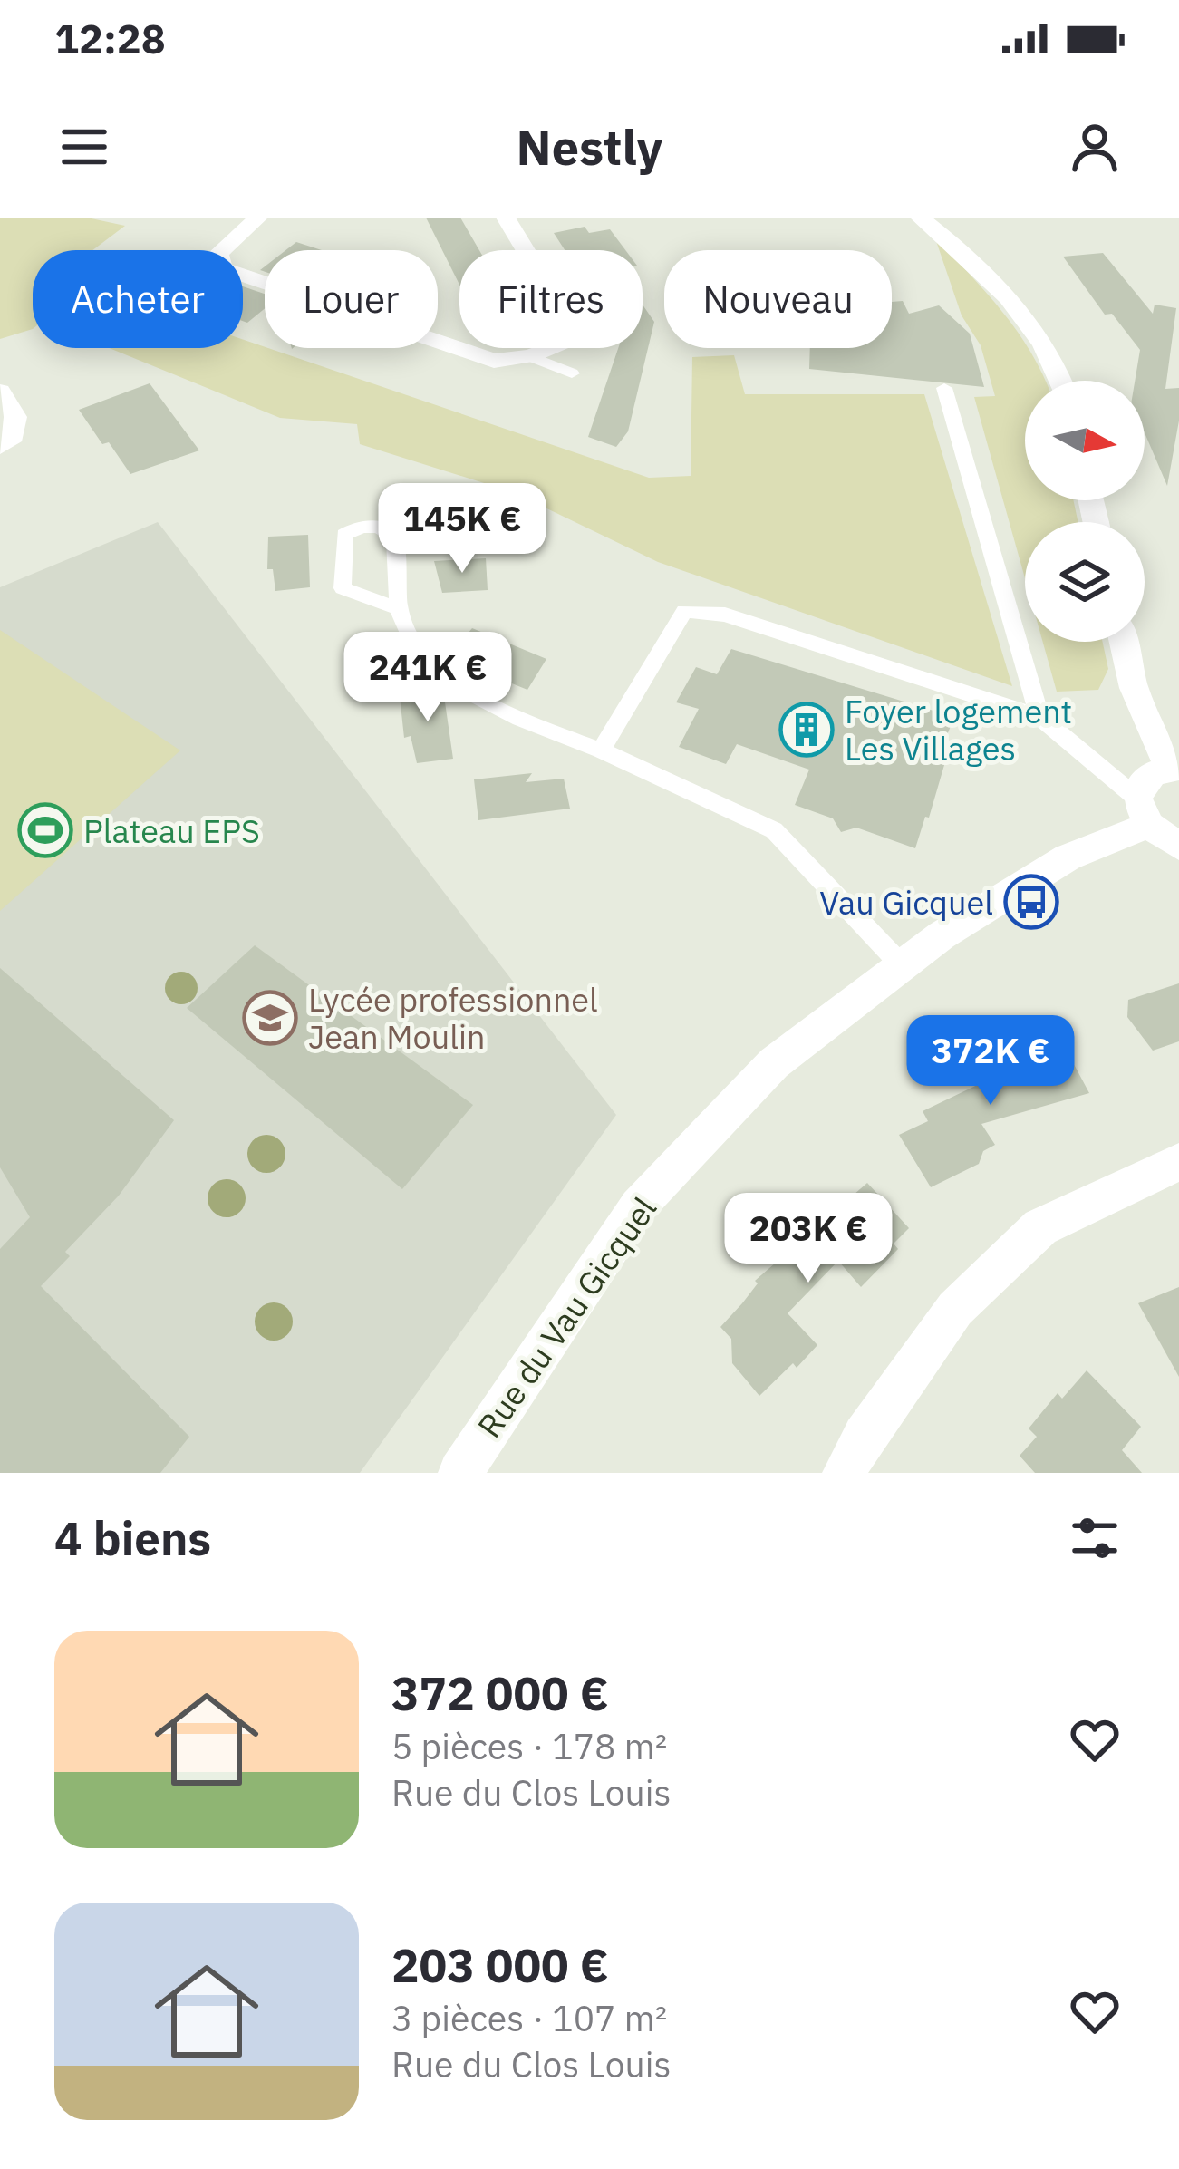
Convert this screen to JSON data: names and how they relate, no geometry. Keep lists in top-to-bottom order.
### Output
{
  "streets": {
    "street": ["Rue du Vau Gicquel"]
  },
  "places": {
    "building": ["Foyer logement Les Villages"],
    "sports": ["Plateau EPS"],
    "bus stop": ["Vau Gicquel"],
    "school or university": ["Lycée professionnel Jean Moulin"]
  },
  "north": "right",
  "page": {
    "status": "12:28",
    "header": "Nestly",
    "chip": [
      "Acheter",
      "Louer",
      "Filtres",
      "Nouveau"
    ],
    "price": [
      "145K €",
      "241K €",
      "372K €",
      "203K €"
    ],
    "heading": "4 biens",
    "list": [
      {
        "name": "372 000 €",
        "note": "5 pièces · 178 m² · Rue du Clos Louis"
      },
      {
        "name": "203 000 €",
        "note": "3 pièces · 107 m² · Rue du Clos Louis"
      }
    ]
  }
}
